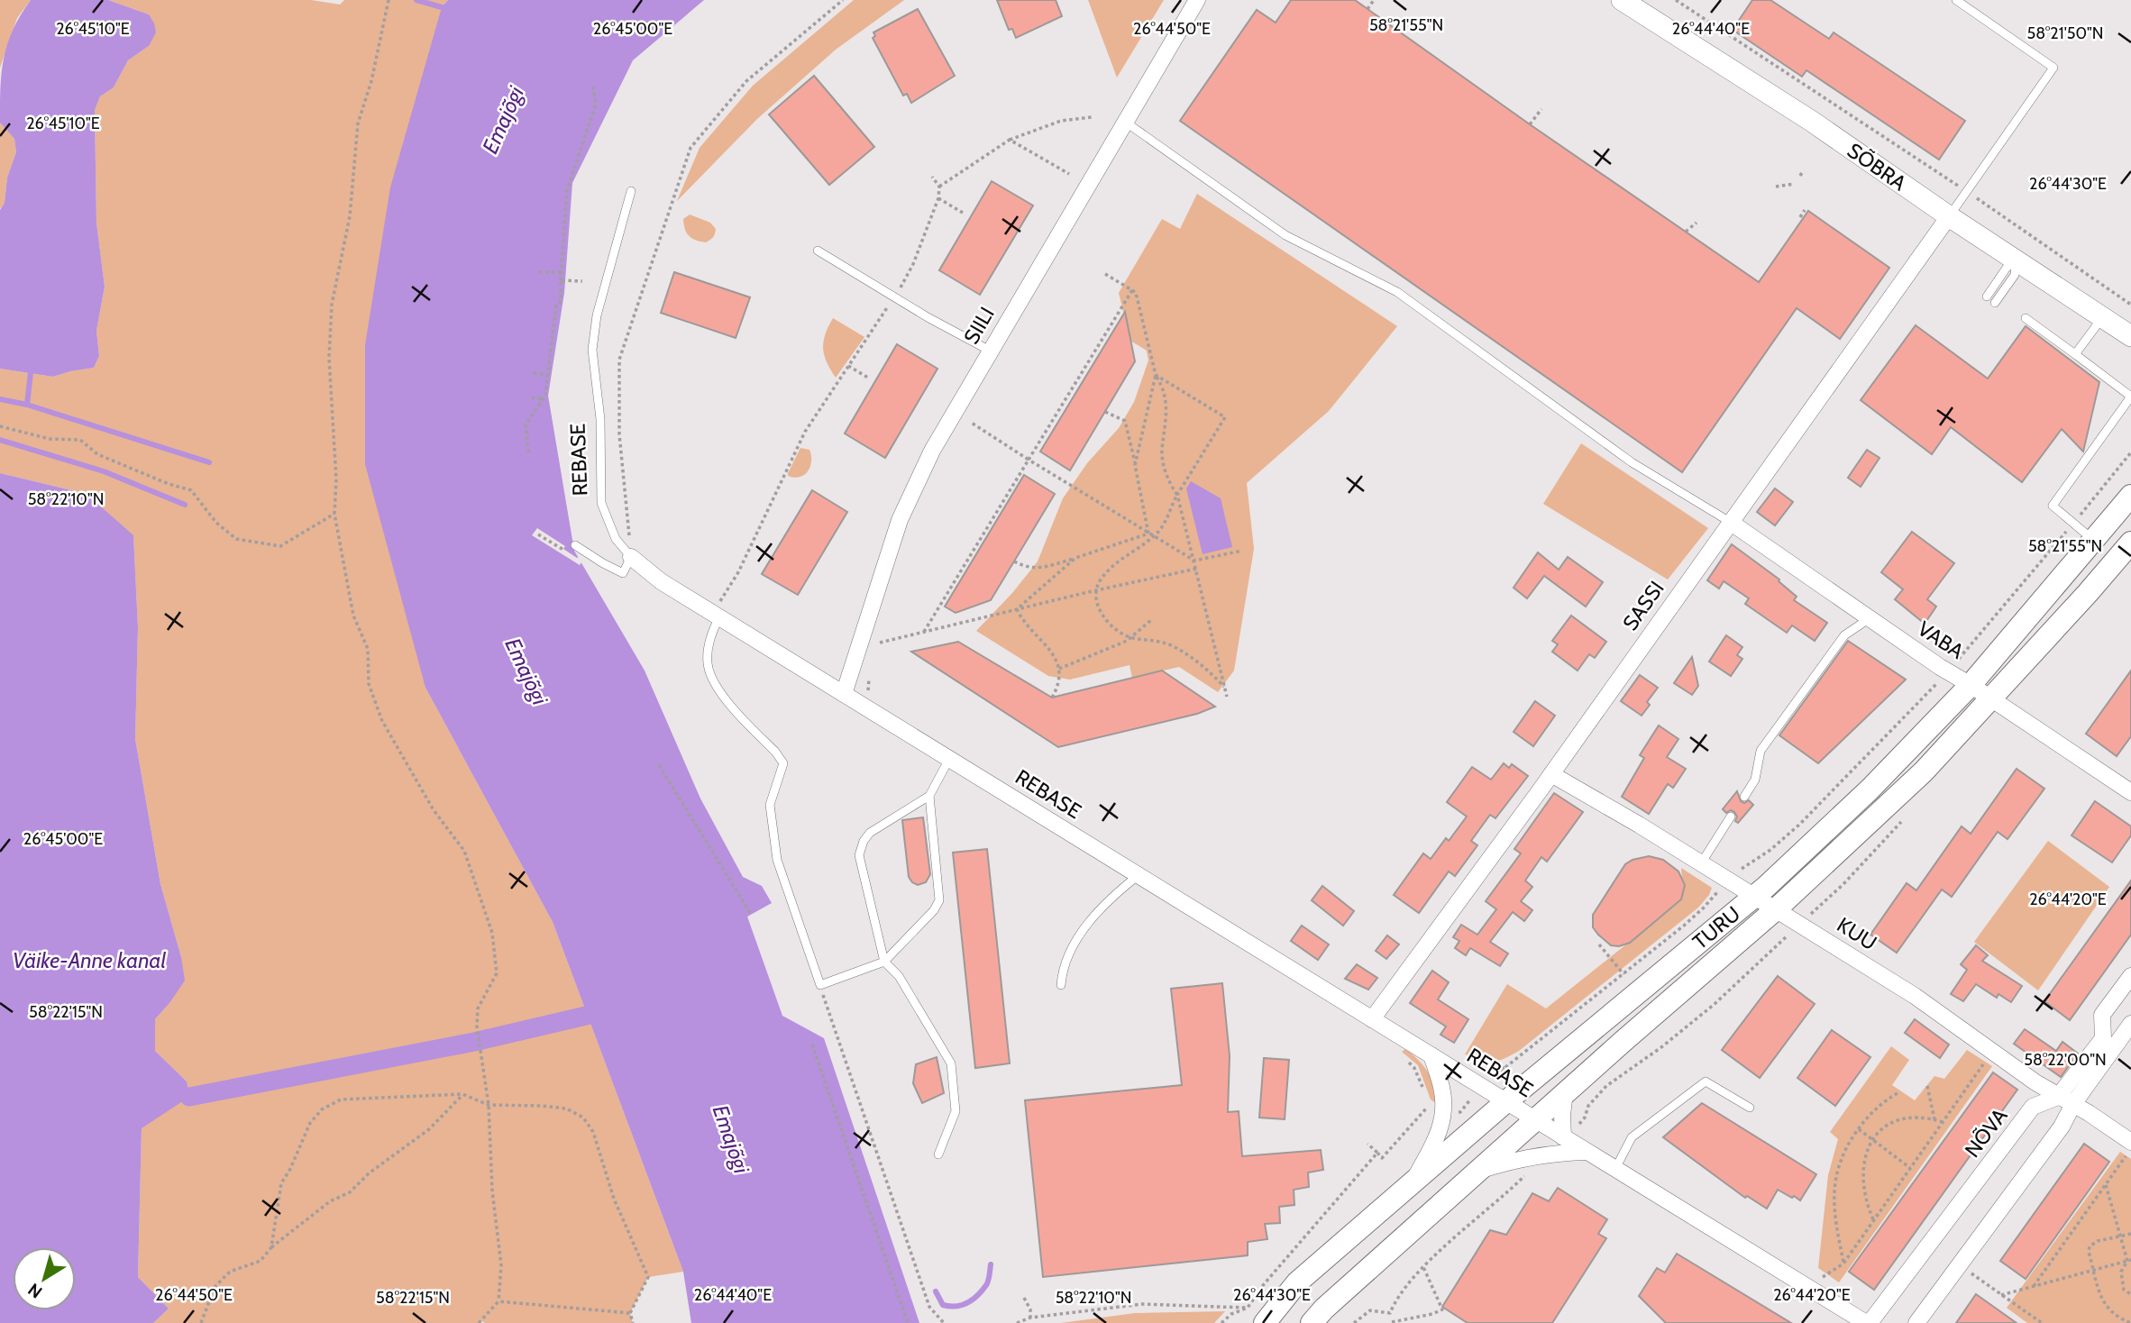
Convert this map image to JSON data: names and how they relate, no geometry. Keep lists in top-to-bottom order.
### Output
{
  "streets": {
    "main road": ["TURU"],
    "street": [
      "SÕBRA",
      "SIILI",
      "REBASE",
      "SASSI",
      "VABA",
      "KUU",
      "NÕVA"
    ]
  },
  "crossings": [
    ["SÕBRA", "SASSI"],
    ["SIILI", "REBASE"],
    ["REBASE", "SASSI"],
    ["REBASE", "TURU"],
    ["REBASE", "NÕVA"],
    ["SASSI", "VABA"],
    ["SASSI", "KUU"],
    ["VABA", "TURU"],
    ["TURU", "KUU"],
    ["KUU", "NÕVA"]
  ],
  "water": ["Emajõgi", "Väike-Anne kanal"],
  "north": "bottom left",
  "coordinates": [
    "58°21'55\"N",
    "26°45'10\"E",
    "26°45'00\"E",
    "26°44'50\"E",
    "26°44'40\"E",
    "58°21'50\"N",
    "26°44'30\"E",
    "58°22'10\"N",
    "26°44'20\"E",
    "58°22'15\"N",
    "58°22'00\"N"
  ]
}
